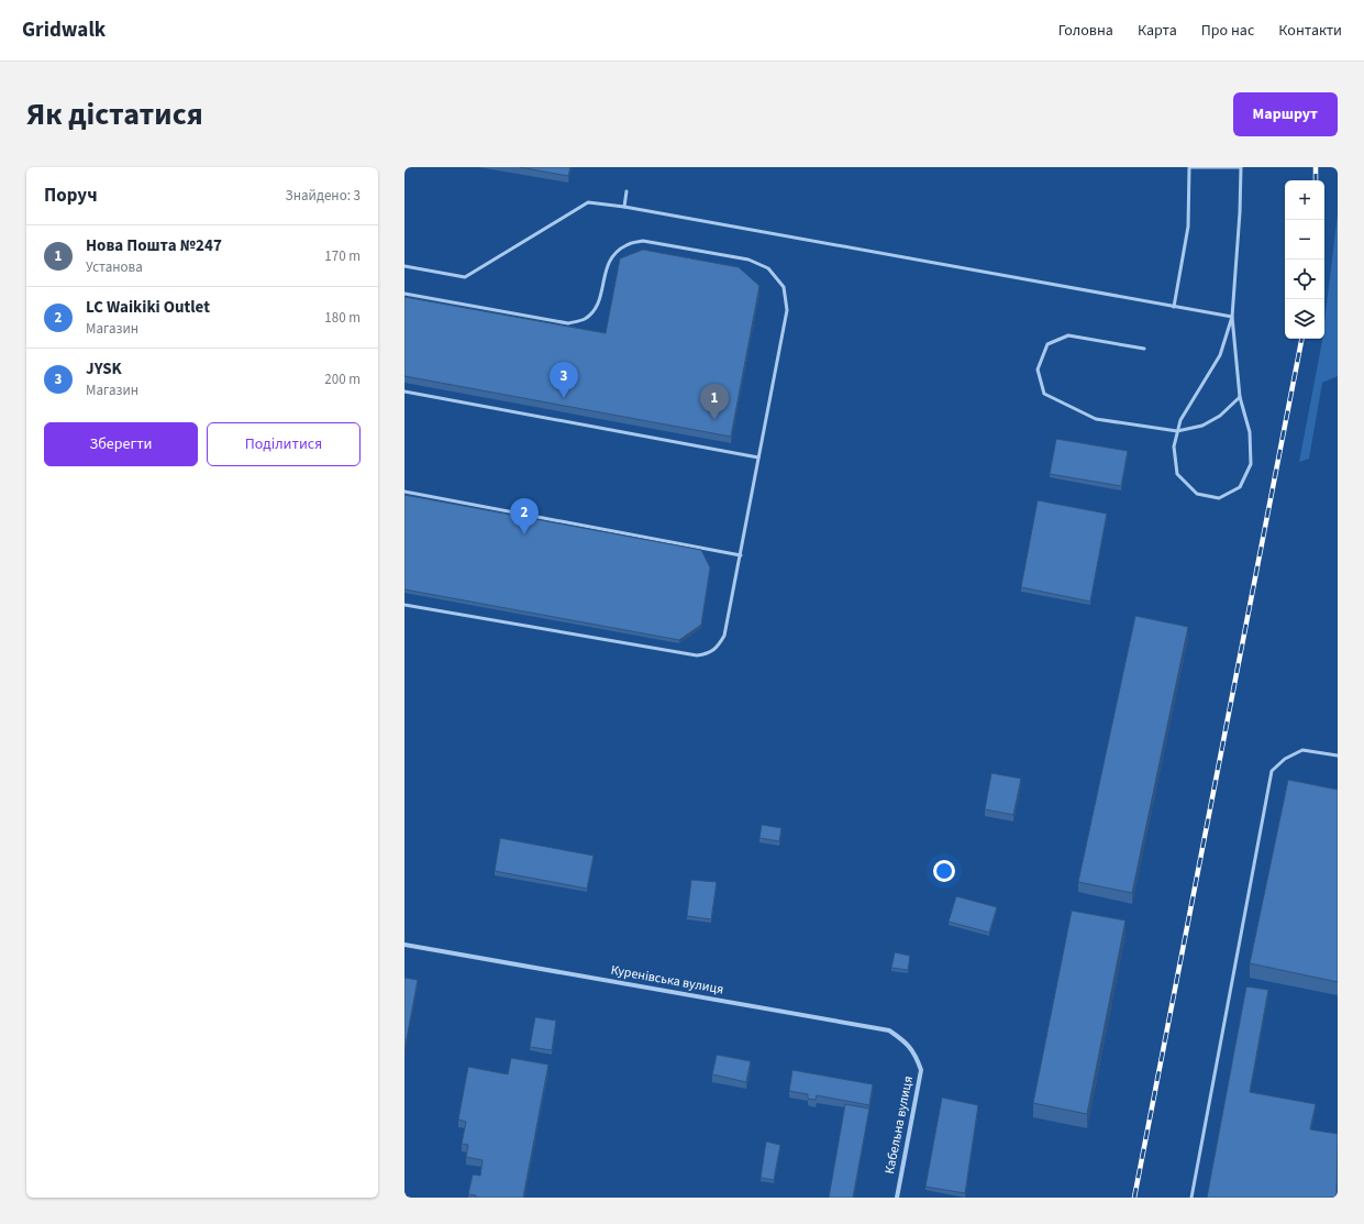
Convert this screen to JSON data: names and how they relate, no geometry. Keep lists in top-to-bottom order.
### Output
{
  "streets": {
    "street": ["Куренівська вулиця", "Кабельна вулиця"]
  },
  "crossings": [
    ["Куренівська вулиця", "Кабельна вулиця"]
  ],
  "page": {
    "header": "Gridwalk",
    "nav": [
      "Головна",
      "Карта",
      "Про нас",
      "Контакти"
    ],
    "title": "Як дістатися",
    "buttons": [
      "Маршрут",
      ["Зберегти", "Поділитися"]
    ],
    "heading": ["Поруч", "Знайдено: 3"],
    "map_buttons": ["+", "−"],
    "list": [
      {
        "mark": "1",
        "name": "Нова Пошта №247",
        "note": "Установа",
        "value": "170 m"
      },
      {
        "mark": "2",
        "name": "LC Waikiki Outlet",
        "note": "Магазин",
        "value": "180 m"
      },
      {
        "mark": "3",
        "name": "JYSK",
        "note": "Магазин",
        "value": "200 m"
      }
    ],
    "pins": ["3", "1", "2"]
  }
}
